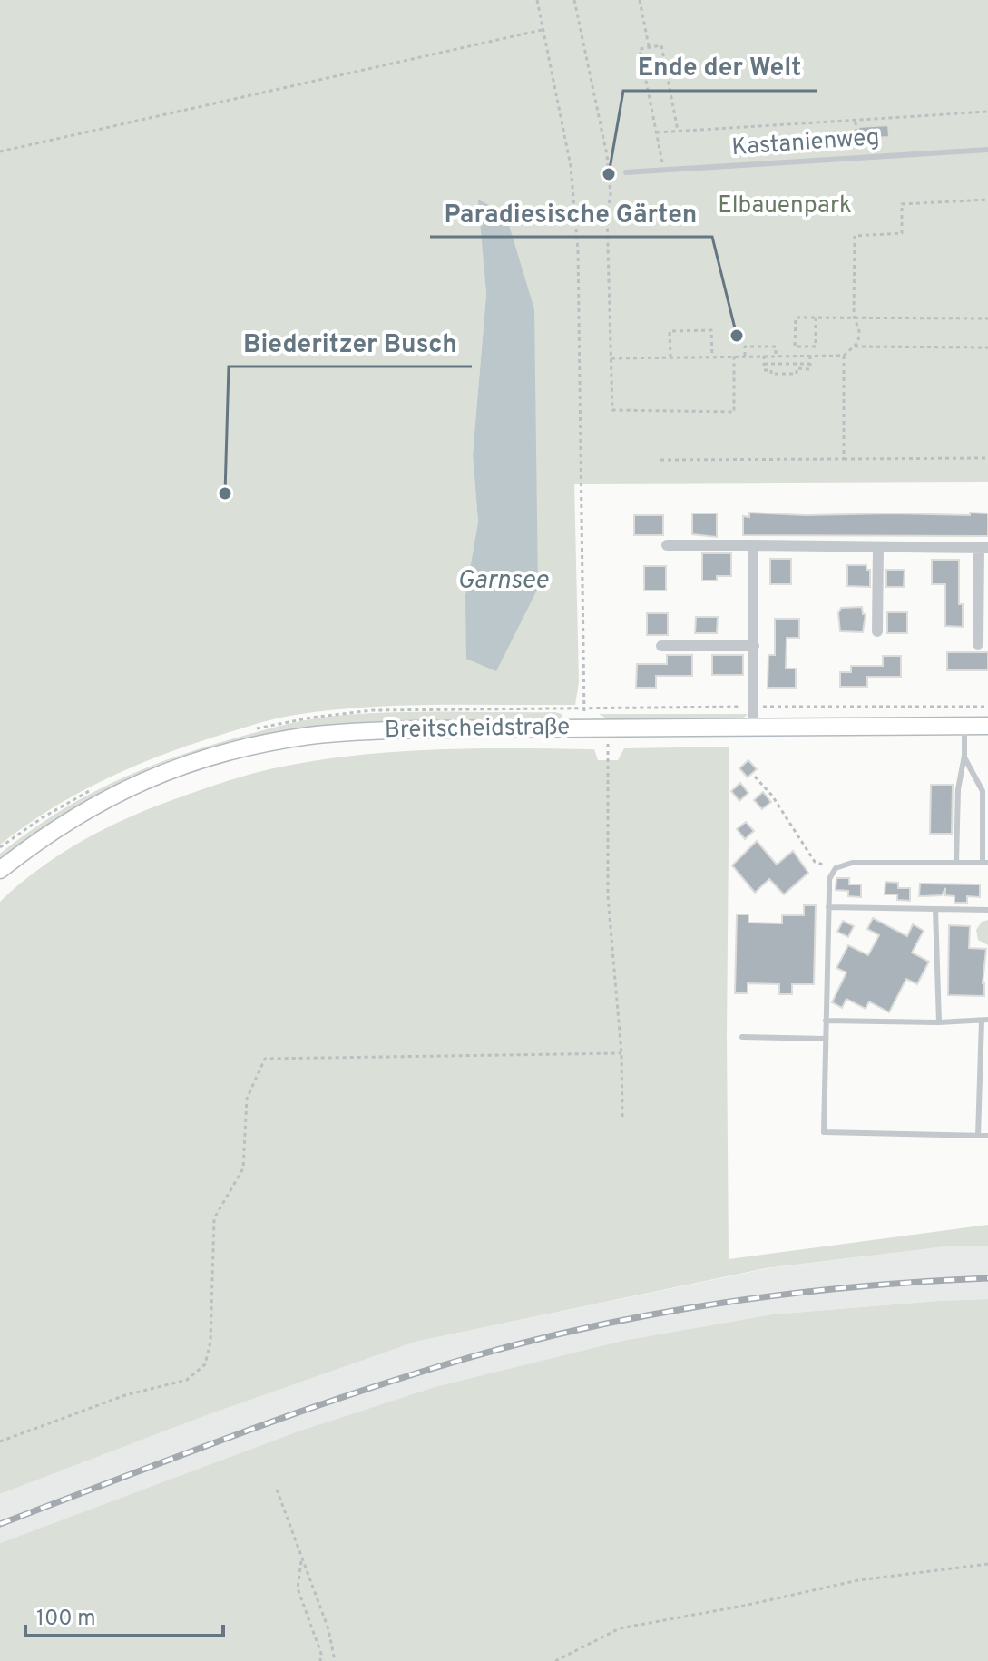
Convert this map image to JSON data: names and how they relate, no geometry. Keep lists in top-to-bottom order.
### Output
{
  "streets": {
    "street": ["Breitscheidstraße"],
    "lane": ["Kastanienweg"]
  },
  "water": ["Garnsee"],
  "parks": ["Elbauenpark"],
  "places": ["Ende der Welt", "Paradiesische Gärten", "Biederitzer Busch"],
  "scale_bar": "100 m"
}
